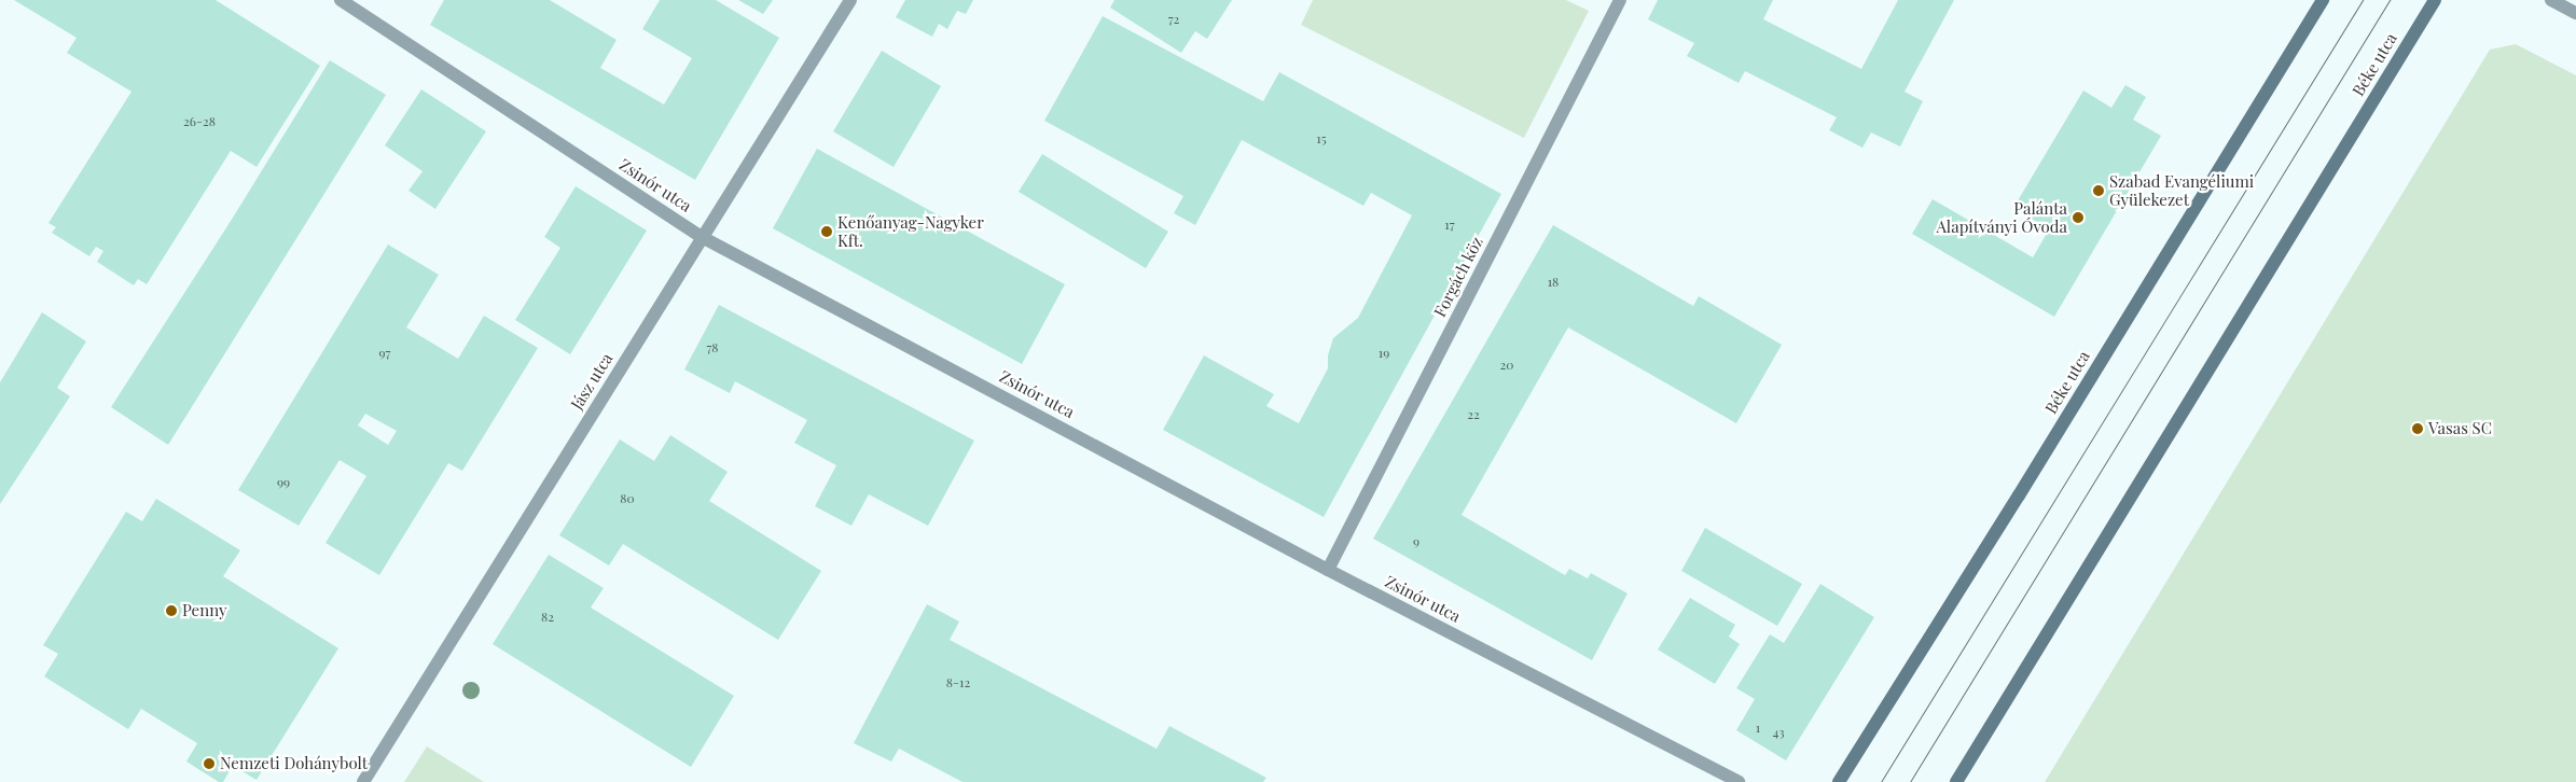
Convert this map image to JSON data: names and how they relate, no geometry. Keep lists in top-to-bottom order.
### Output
{
  "streets": {
    "main road": ["Béke utca"],
    "street": ["Zsinór utca", "Forgách köz", "Jász utca"]
  },
  "crossings": [
    ["Zsinór utca", "Forgách köz"],
    ["Zsinór utca", "Jász utca"]
  ],
  "places": [
    "Szabad Evangéliumi Gyülekezet",
    "Palánta Alapítványi Óvoda",
    "Kenőanyag-Nagyker Kft.",
    "Vasas SC",
    "Penny",
    "Nemzeti Dohánybolt"
  ],
  "house_numbers": [
    "72",
    "26-28",
    "15",
    "17",
    "18",
    "78",
    "97",
    "19",
    "20",
    "22",
    "99",
    "80",
    "9",
    "82",
    "8-12",
    "1",
    "43"
  ]
}
